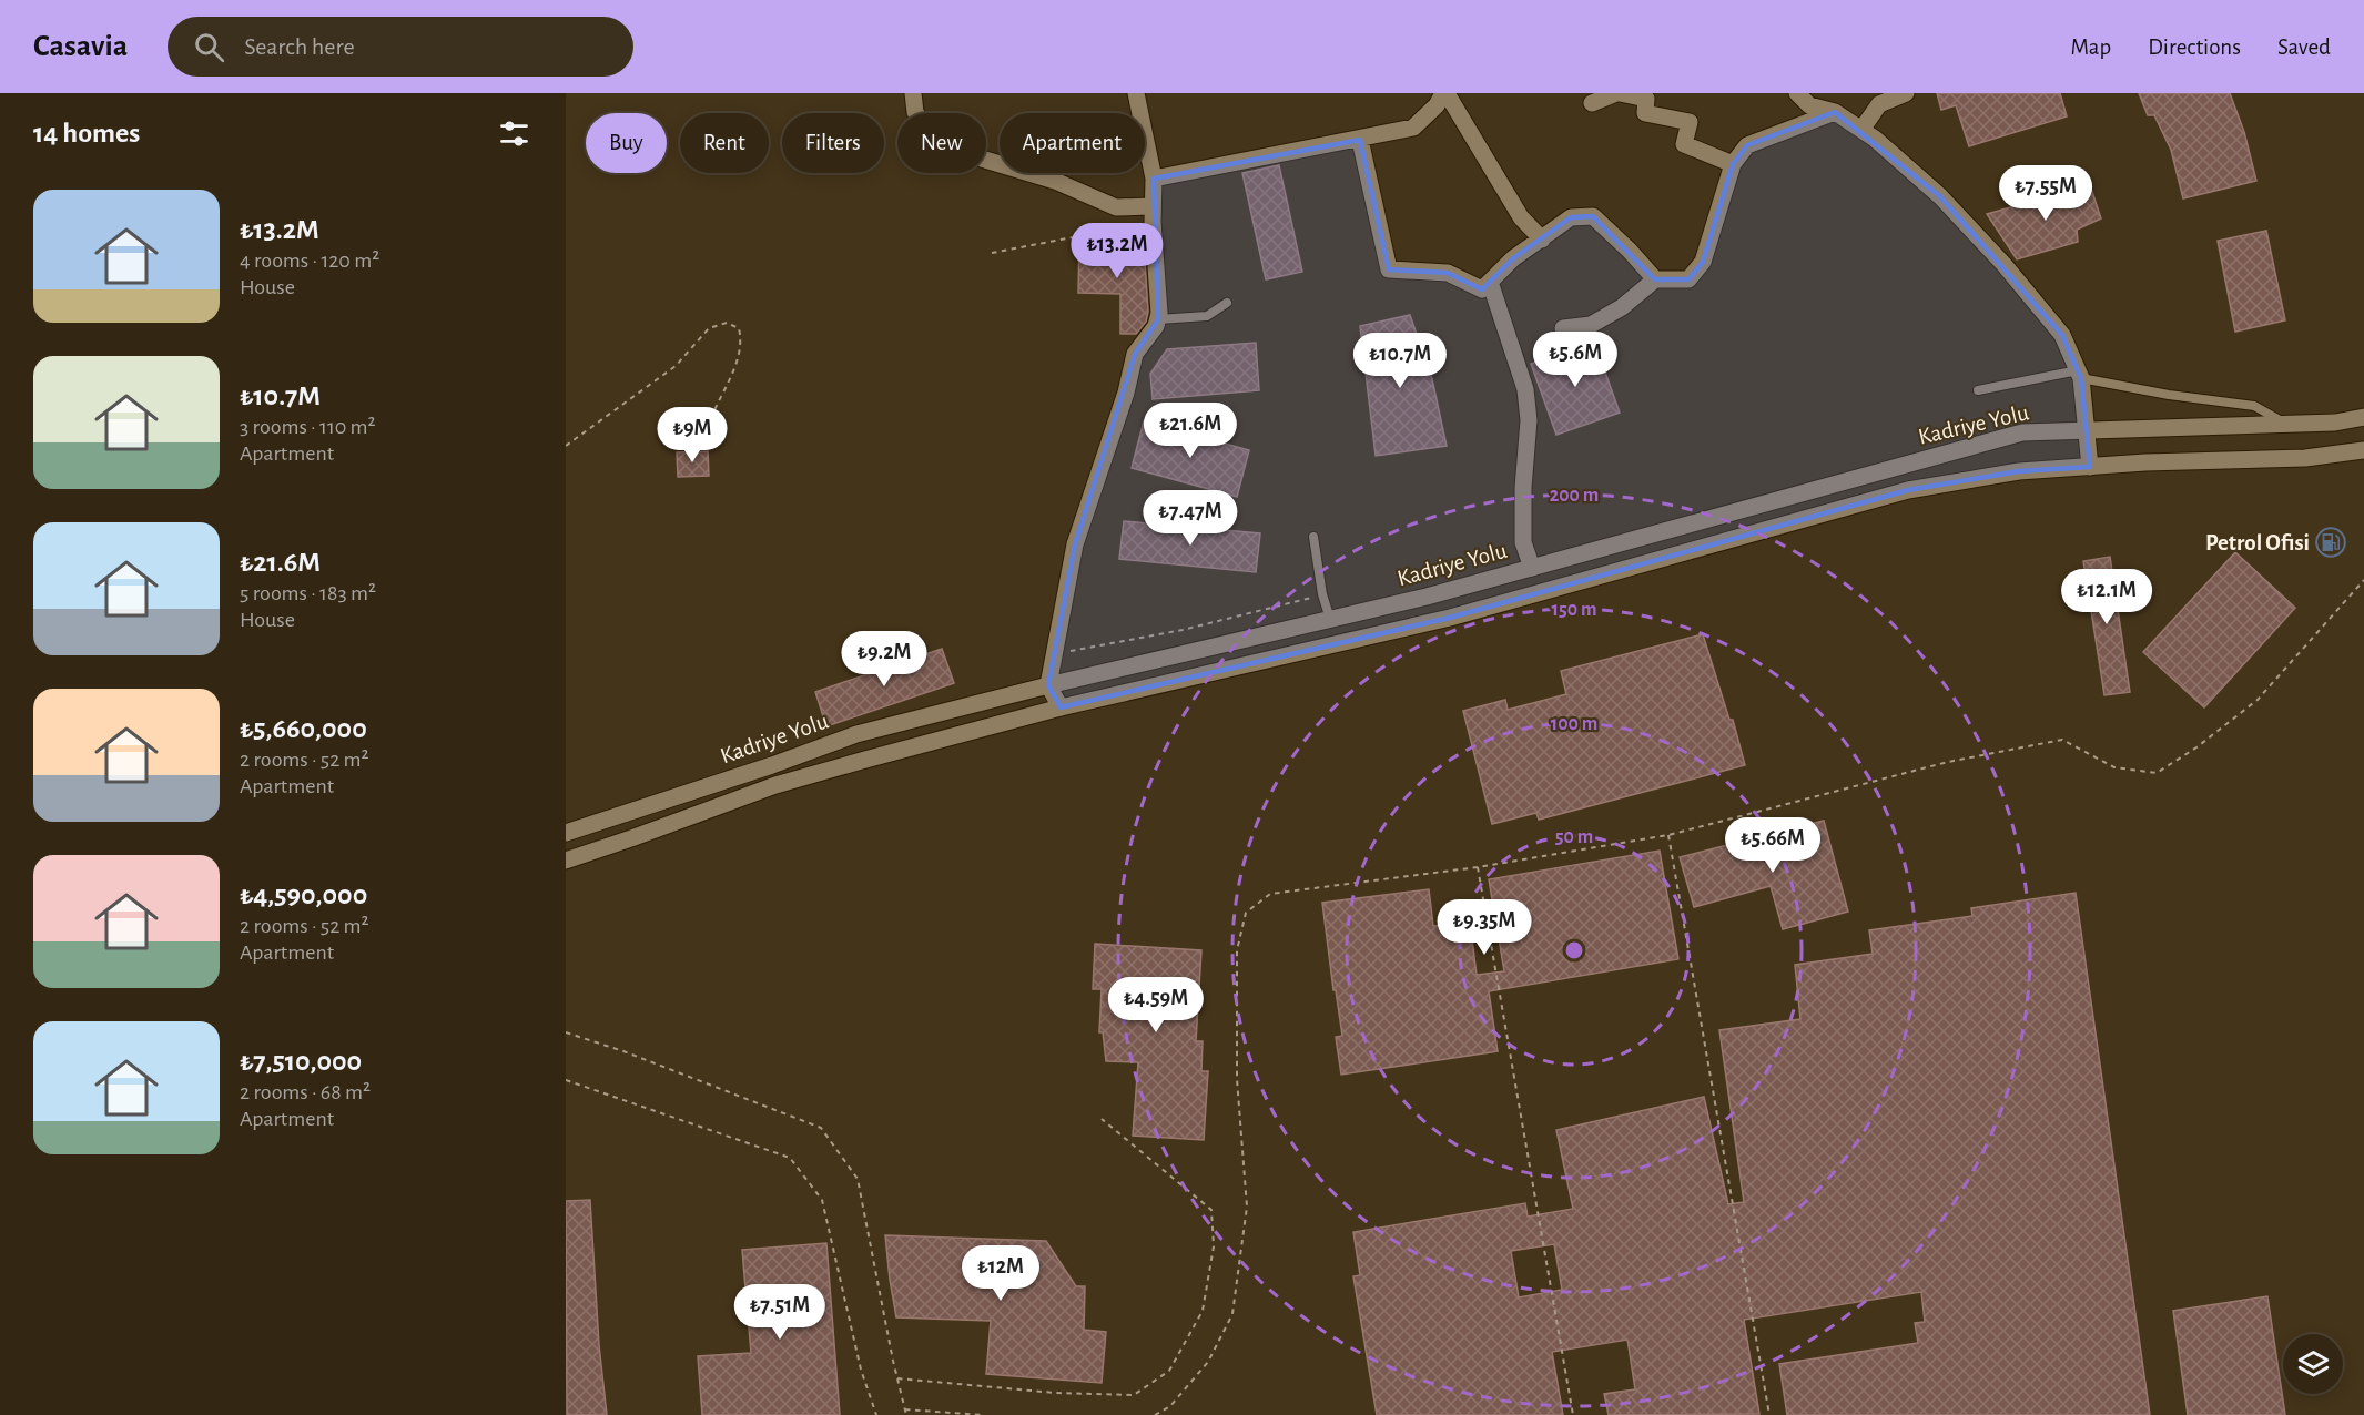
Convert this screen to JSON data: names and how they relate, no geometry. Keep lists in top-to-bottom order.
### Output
{
  "streets": {
    "main road": ["Kadriye Yolu"]
  },
  "places": {
    "fuel station": ["Petrol Ofisi"]
  },
  "page": {
    "header": "Casavia",
    "search": "Search here",
    "nav": ["Map", "Directions", "Saved"],
    "heading": "14 homes",
    "chip": [
      "Buy",
      "Rent",
      "Filters",
      "New",
      "Apartment"
    ],
    "price": [
      "₺7.55M",
      "₺13.2M",
      "₺5.6M",
      "₺10.7M",
      "₺21.6M",
      "₺9M",
      "₺7.47M",
      "₺12.1M",
      "₺9.2M",
      "₺5.66M",
      "₺9.35M",
      "₺4.59M",
      "₺12M",
      "₺7.51M"
    ],
    "list": [
      {
        "name": "₺13.2M",
        "note": "4 rooms · 120 m² · House"
      },
      {
        "name": "₺10.7M",
        "note": "3 rooms · 110 m² · Apartment"
      },
      {
        "name": "₺21.6M",
        "note": "5 rooms · 183 m² · House"
      },
      {
        "name": "₺5,660,000",
        "note": "2 rooms · 52 m² · Apartment"
      },
      {
        "name": "₺4,590,000",
        "note": "2 rooms · 52 m² · Apartment"
      },
      {
        "name": "₺7,510,000",
        "note": "2 rooms · 68 m² · Apartment"
      }
    ]
  },
  "rings": [
    "200 m",
    "150 m",
    "100 m",
    "50 m"
  ]
}
